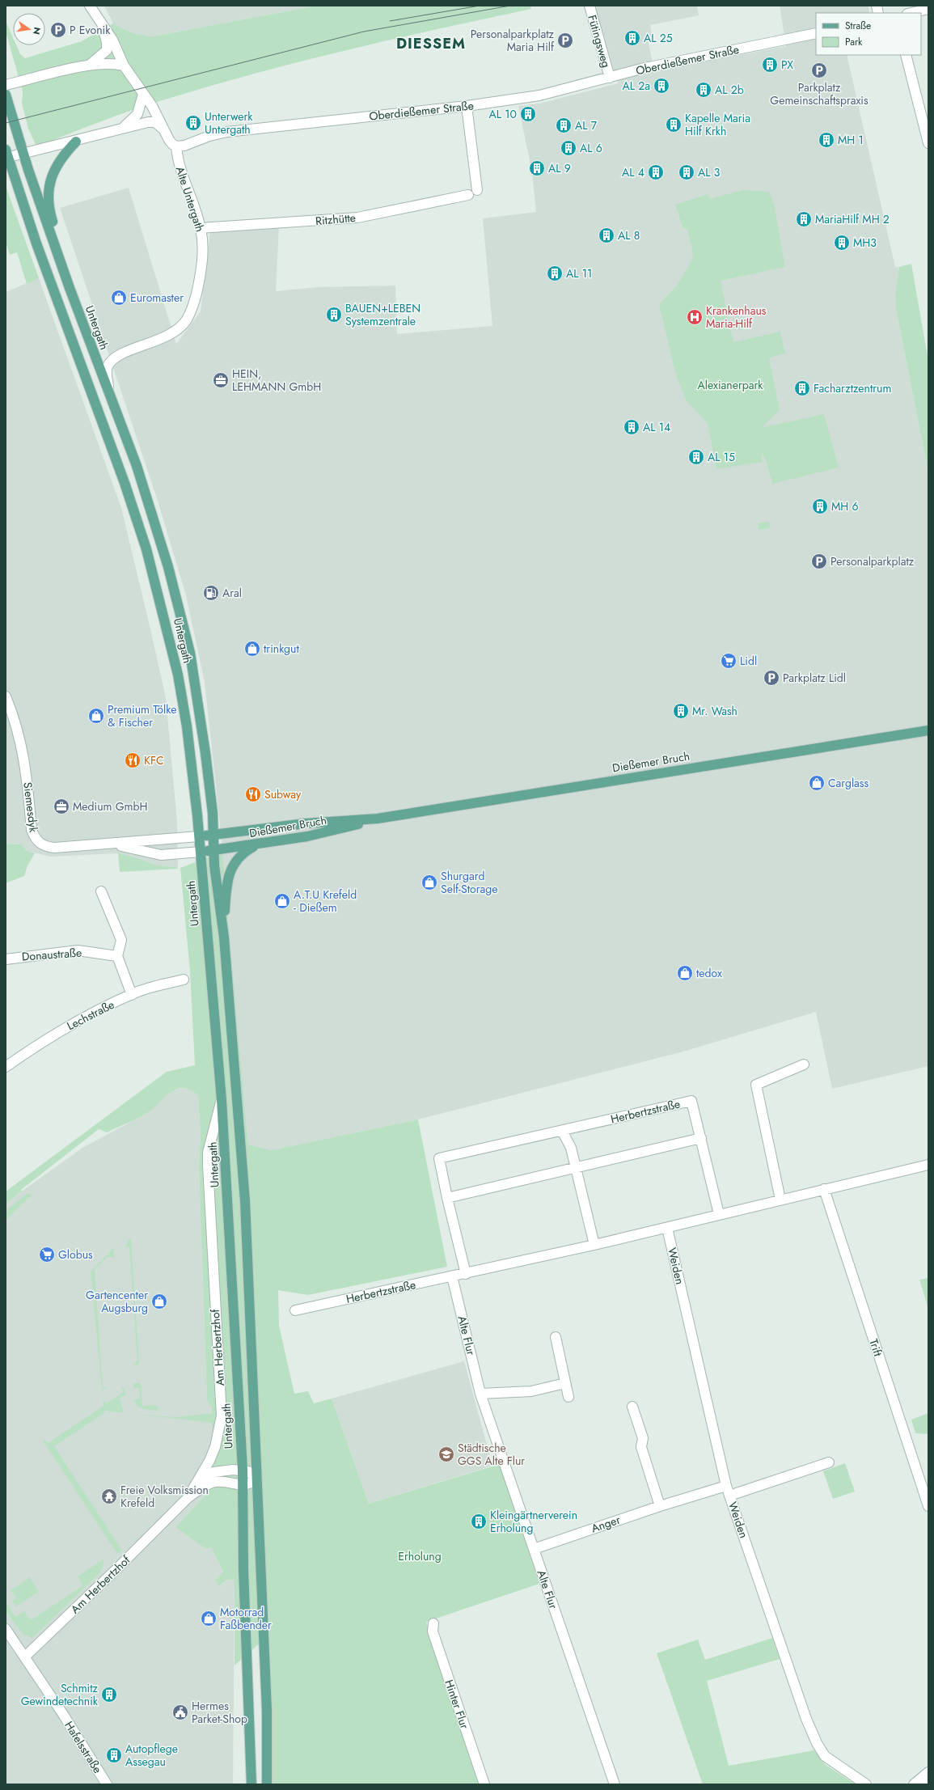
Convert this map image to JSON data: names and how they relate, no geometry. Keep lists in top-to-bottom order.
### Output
{
  "streets": {
    "main road": ["Untergath", "Dießemer Bruch"],
    "street": [
      "Fütingsweg",
      "Oberdießemer Straße",
      "Alte Untergath",
      "Ritzhütte",
      "Siemesdyk",
      "Donaustraße",
      "Lechstraße",
      "Herbertzstraße",
      "Weiden",
      "Alte Flur",
      "Am Herbertzhof",
      "Trift",
      "Anger",
      "Hinter Flur",
      "Hafelsstraße"
    ]
  },
  "crossings": [
    ["Fütingsweg", "Oberdießemer Straße"],
    ["Oberdießemer Straße", "Alte Untergath"],
    ["Alte Untergath", "Ritzhütte"],
    ["Alte Untergath", "Untergath"],
    ["Untergath", "Dießemer Bruch"],
    ["Untergath", "Siemesdyk"],
    ["Untergath", "Am Herbertzhof"],
    ["Dießemer Bruch", "Siemesdyk"],
    ["Herbertzstraße", "Weiden"],
    ["Herbertzstraße", "Alte Flur"],
    ["Herbertzstraße", "Trift"],
    ["Weiden", "Anger"],
    ["Alte Flur", "Anger"],
    ["Am Herbertzhof", "Hafelsstraße"]
  ],
  "districts": ["DIESSEM"],
  "parks": ["Alexianerpark", "Erholung"],
  "places": {
    "parking": [
      "P Evonik",
      "Personalparkplatz Maria Hilf",
      "Parkplatz Gemeinschaftspraxis",
      "Personalparkplatz",
      "Parkplatz Lidl"
    ],
    "building": [
      "AL 25",
      "PX",
      "AL 2a",
      "AL 2b",
      "AL 10",
      "Unterwerk Untergath",
      "Kapelle Maria Hilf Krkh",
      "AL 7",
      "MH 1",
      "AL 6",
      "AL 9",
      "AL 4",
      "AL 3",
      "MariaHilf MH 2",
      "AL 8",
      "MH3",
      "AL 11",
      "BAUEN+LEBEN Systemzentrale",
      "Facharztzentrum",
      "AL 14",
      "AL 15",
      "MH 6",
      "Mr. Wash",
      "Kleingärtnerverein Erholung",
      "Schmitz Gewindetechnik",
      "Autopflege Assegau"
    ],
    "shop": [
      "Euromaster",
      "trinkgut",
      "Premium Tölke & Fischer",
      "Carglass",
      "Shurgard Self-Storage",
      "A.T.U Krefeld - Dießem",
      "tedox",
      "Gartencenter Augsburg",
      "Motorrad Faßbender"
    ],
    "hospital": ["Krankenhaus Maria-Hilf"],
    "office": ["HEIN, LEHMANN GmbH", "Medium GmbH"],
    "fuel station": ["Aral"],
    "supermarket": ["Lidl", "Globus"],
    "restaurant": ["KFC", "Subway"],
    "school or university": ["Städtische GGS Alte Flur"],
    "temple": ["Freie Volksmission Krefeld"],
    "public building": ["Hermes Parket-Shop"]
  },
  "legend": ["Straße", "Park"],
  "north": "right"
}
